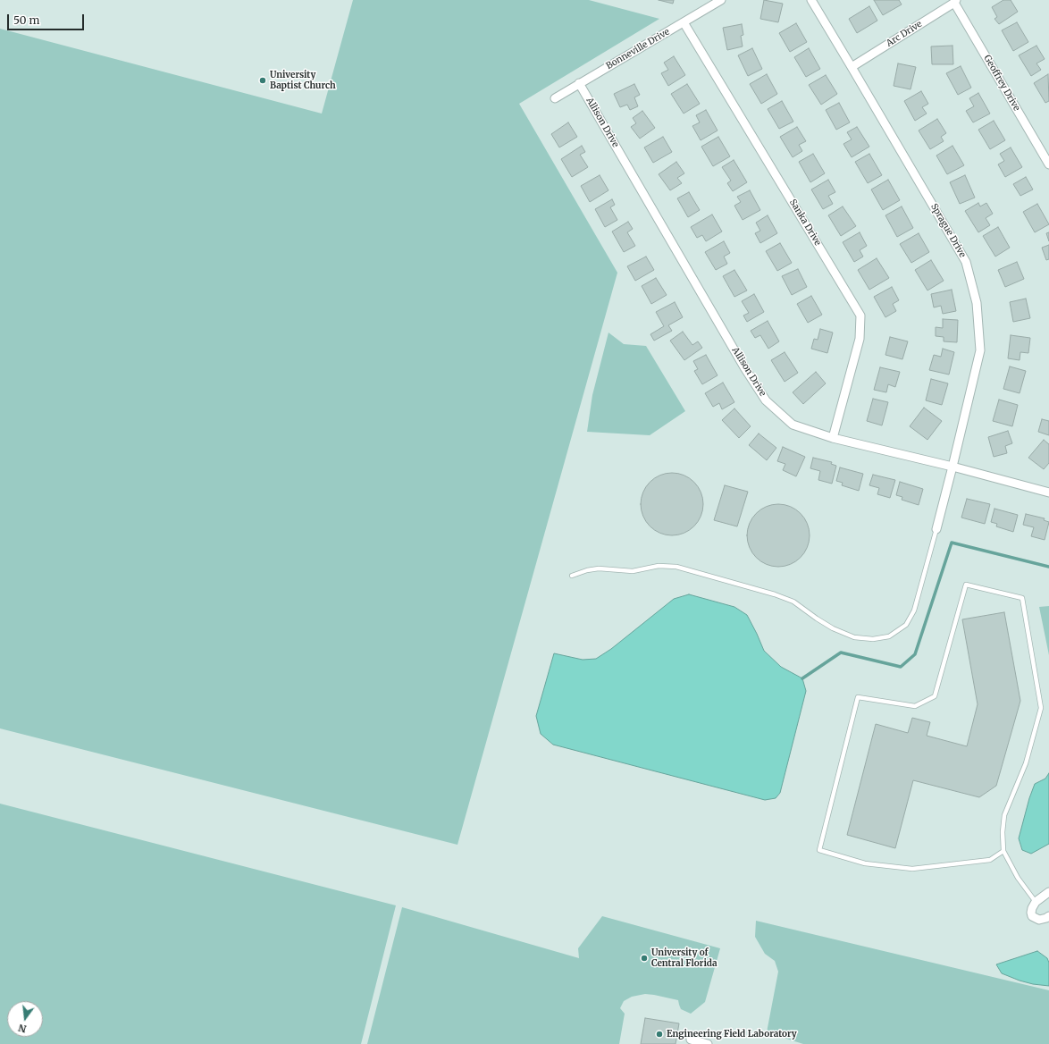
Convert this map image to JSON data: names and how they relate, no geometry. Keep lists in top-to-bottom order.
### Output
{
  "streets": {
    "street": [
      "Arc Drive",
      "Bonneville Drive",
      "Geoffrey Drive",
      "Allison Drive",
      "Sanka Drive",
      "Sprague Drive"
    ]
  },
  "crossings": [
    ["Arc Drive", "Geoffrey Drive"],
    ["Arc Drive", "Sprague Drive"],
    ["Bonneville Drive", "Allison Drive"],
    ["Bonneville Drive", "Sanka Drive"],
    ["Allison Drive", "Sanka Drive"],
    ["Allison Drive", "Sprague Drive"]
  ],
  "places": ["University Baptist Church", "University of Central Florida", "Engineering Field Laboratory"],
  "scale_bar": "50 m",
  "north": "bottom"
}
